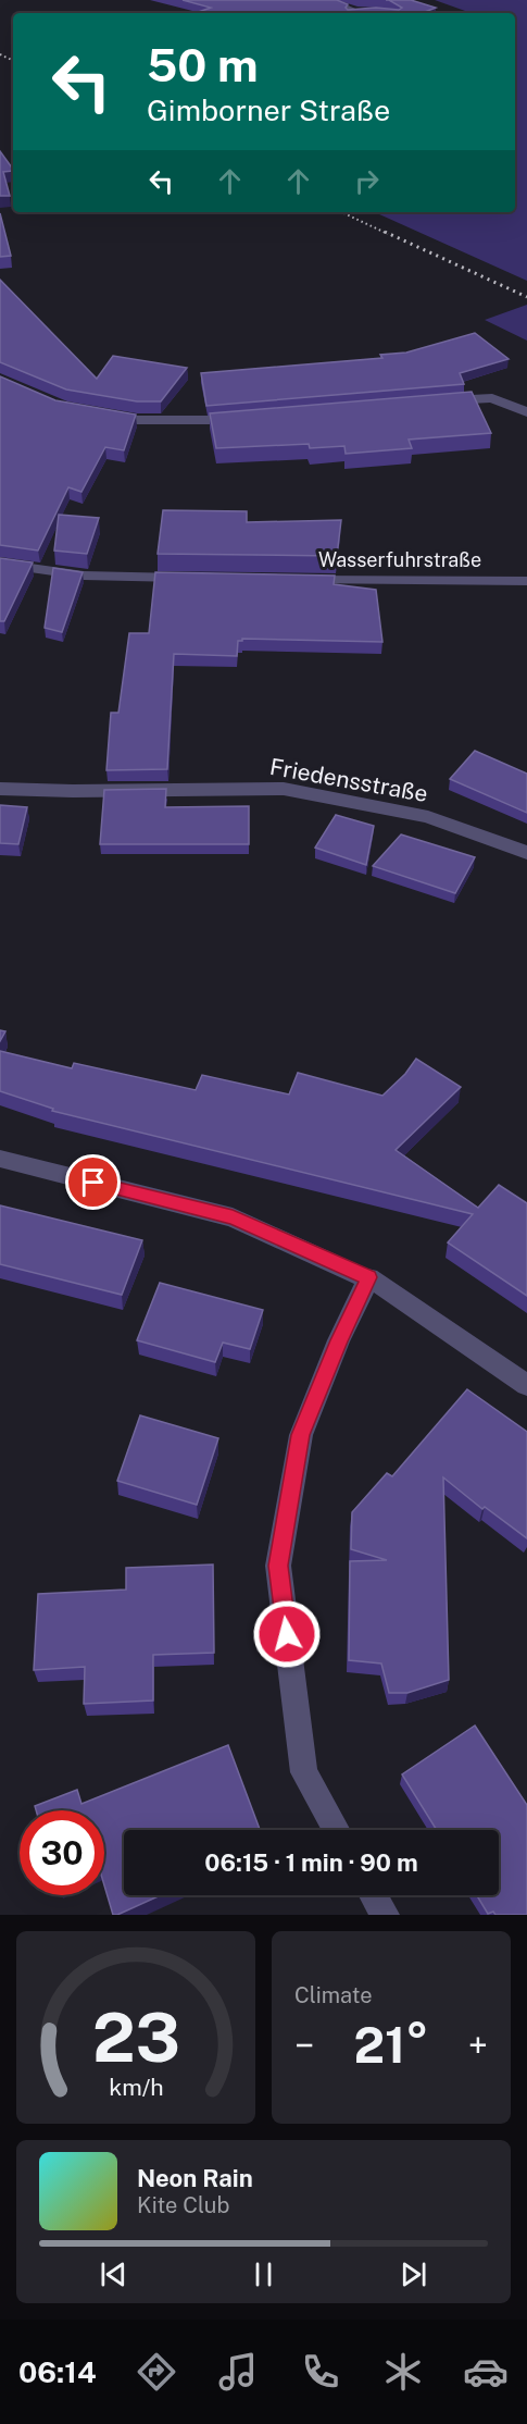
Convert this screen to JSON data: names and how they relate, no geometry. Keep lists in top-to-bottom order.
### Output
{
  "streets": {
    "street": ["Wasserfuhrstraße", "Friedensstraße"]
  },
  "page": {
    "turn": ["50 m", "Gimborner Straße"],
    "limit": "30",
    "trip": "06:15 · 1 min · 90 m",
    "tile": "Climate",
    "heat": ["−", "21°", "+"],
    "song": ["Neon Rain", "Kite Club"],
    "tabs": "06:14",
    "gauge": ["23", "km/h"]
  }
}
